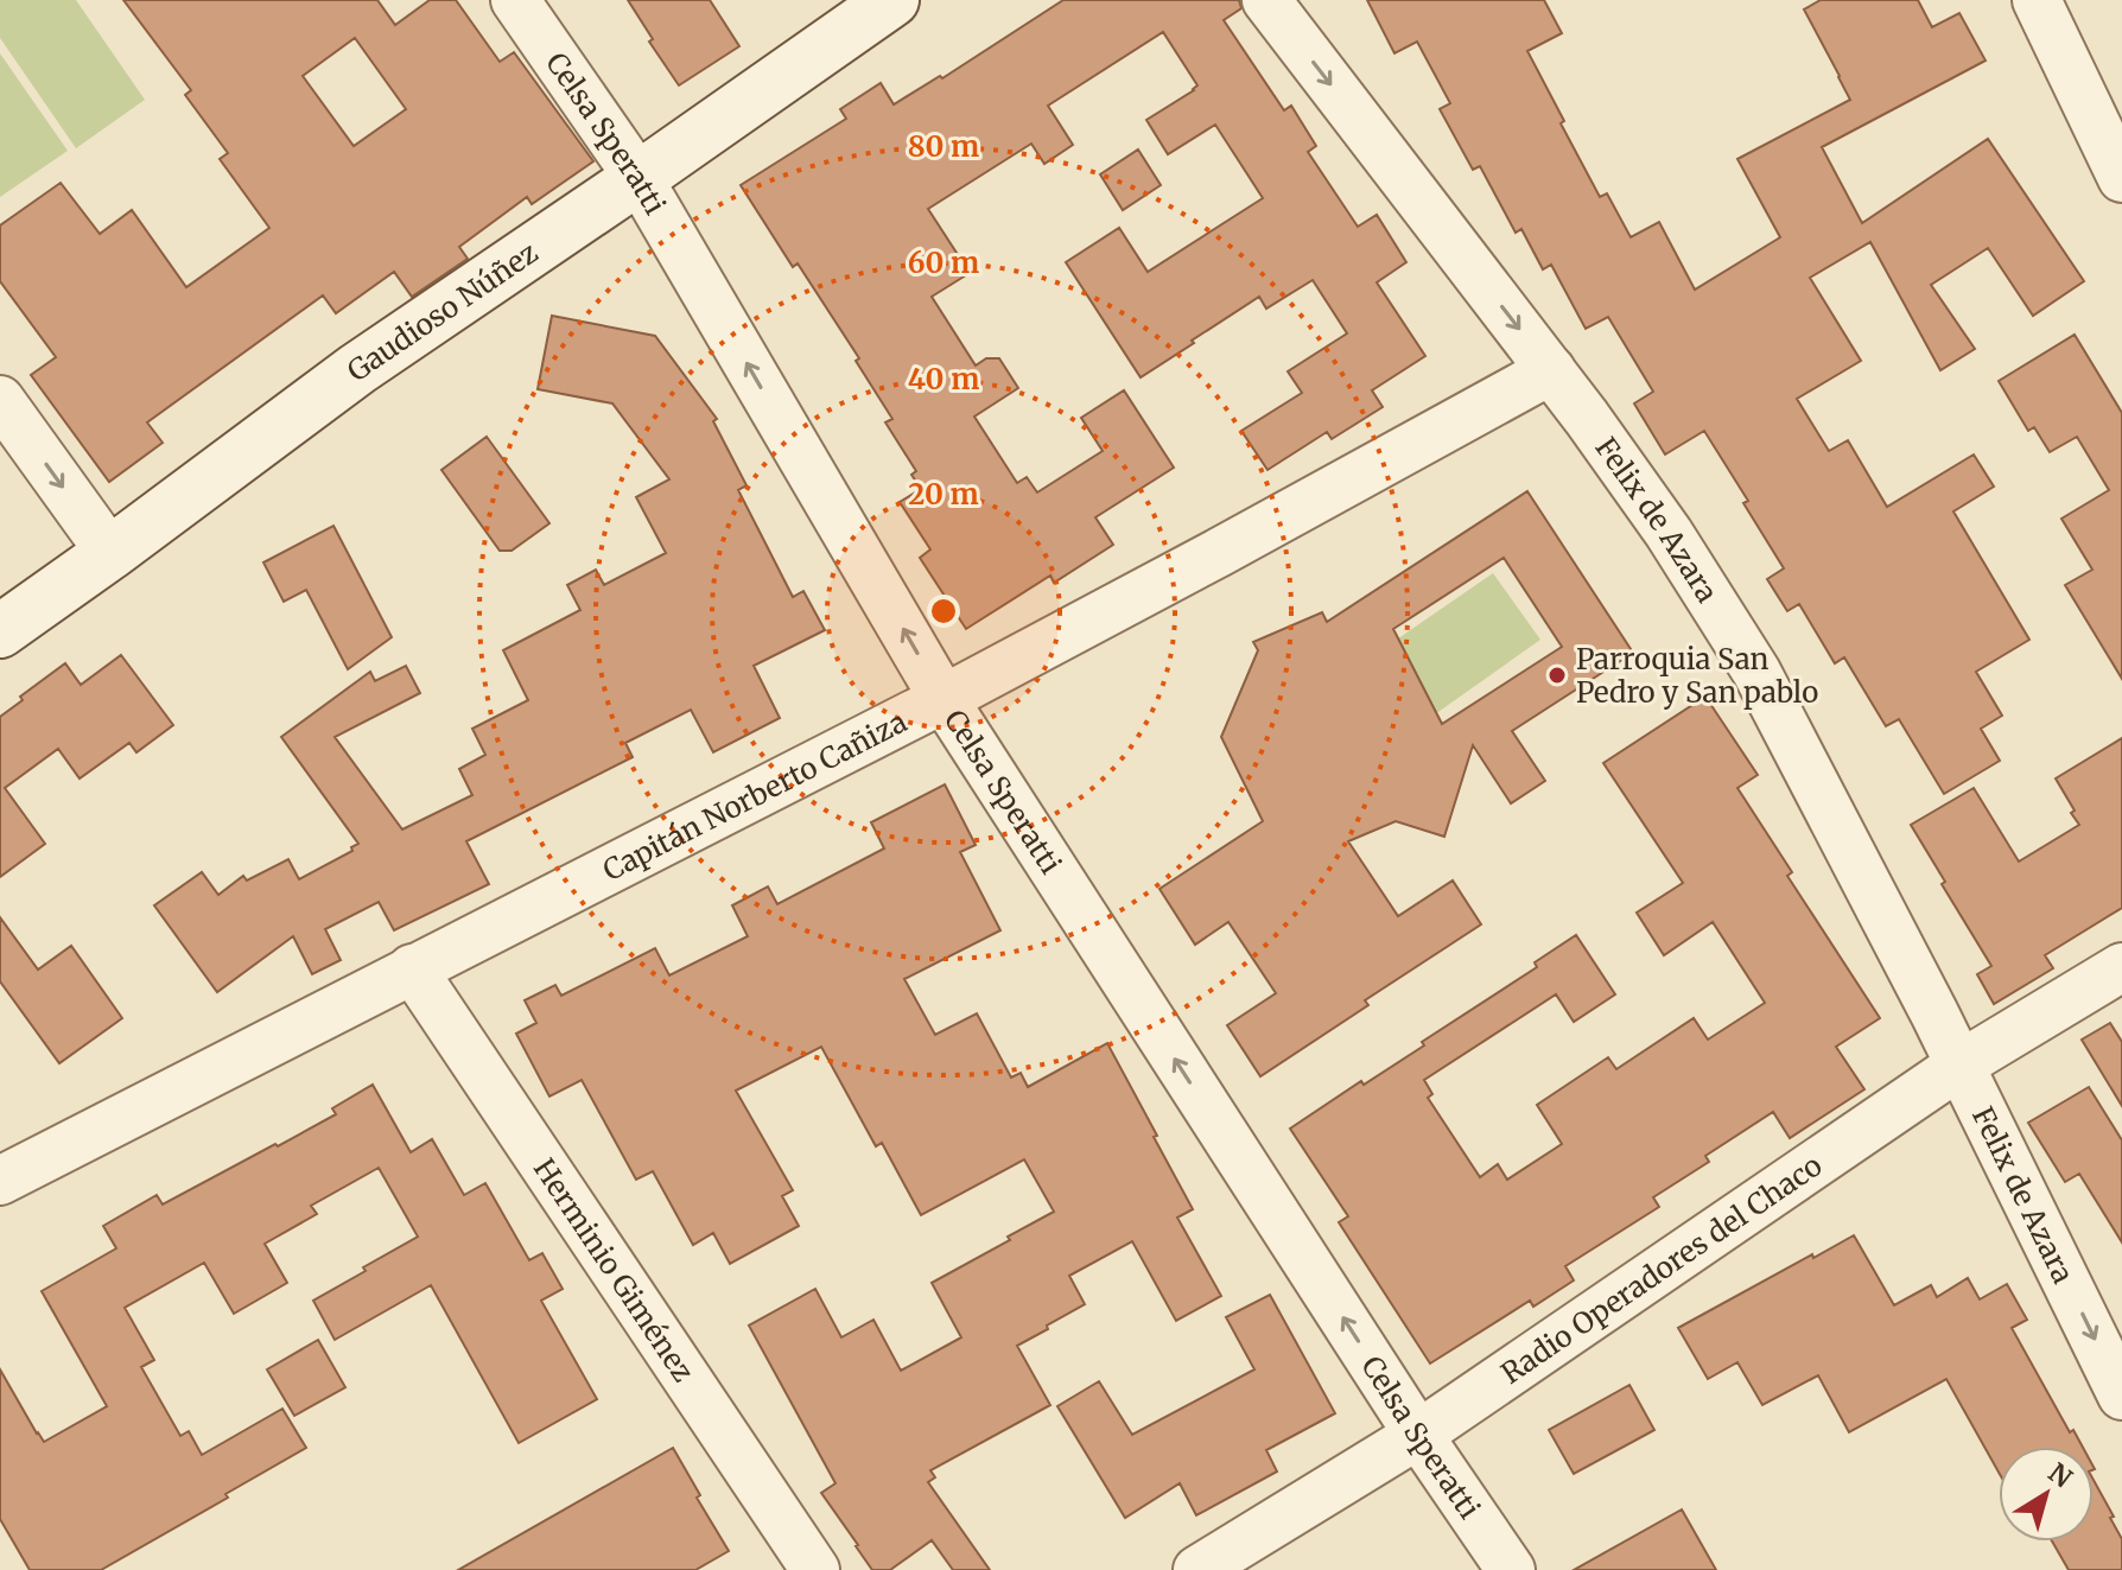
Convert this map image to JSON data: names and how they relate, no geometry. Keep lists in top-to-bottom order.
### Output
{
  "streets": {
    "street": [
      "Celsa Speratti",
      "Gaudioso Núñez",
      "Felix de Azara",
      "Capitán Norberto Cañiza",
      "Herminio Giménez",
      "Radio Operadores del Chaco"
    ]
  },
  "crossings": [
    ["Celsa Speratti", "Gaudioso Núñez"],
    ["Celsa Speratti", "Capitán Norberto Cañiza"],
    ["Celsa Speratti", "Radio Operadores del Chaco"],
    ["Felix de Azara", "Capitán Norberto Cañiza"],
    ["Felix de Azara", "Radio Operadores del Chaco"],
    ["Capitán Norberto Cañiza", "Herminio Giménez"]
  ],
  "one_way": ["Celsa Speratti", "Felix de Azara"],
  "places": ["Parroquia San Pedro y San pablo"],
  "north": "top right",
  "rings": [
    "80 m",
    "60 m",
    "40 m",
    "20 m"
  ]
}
